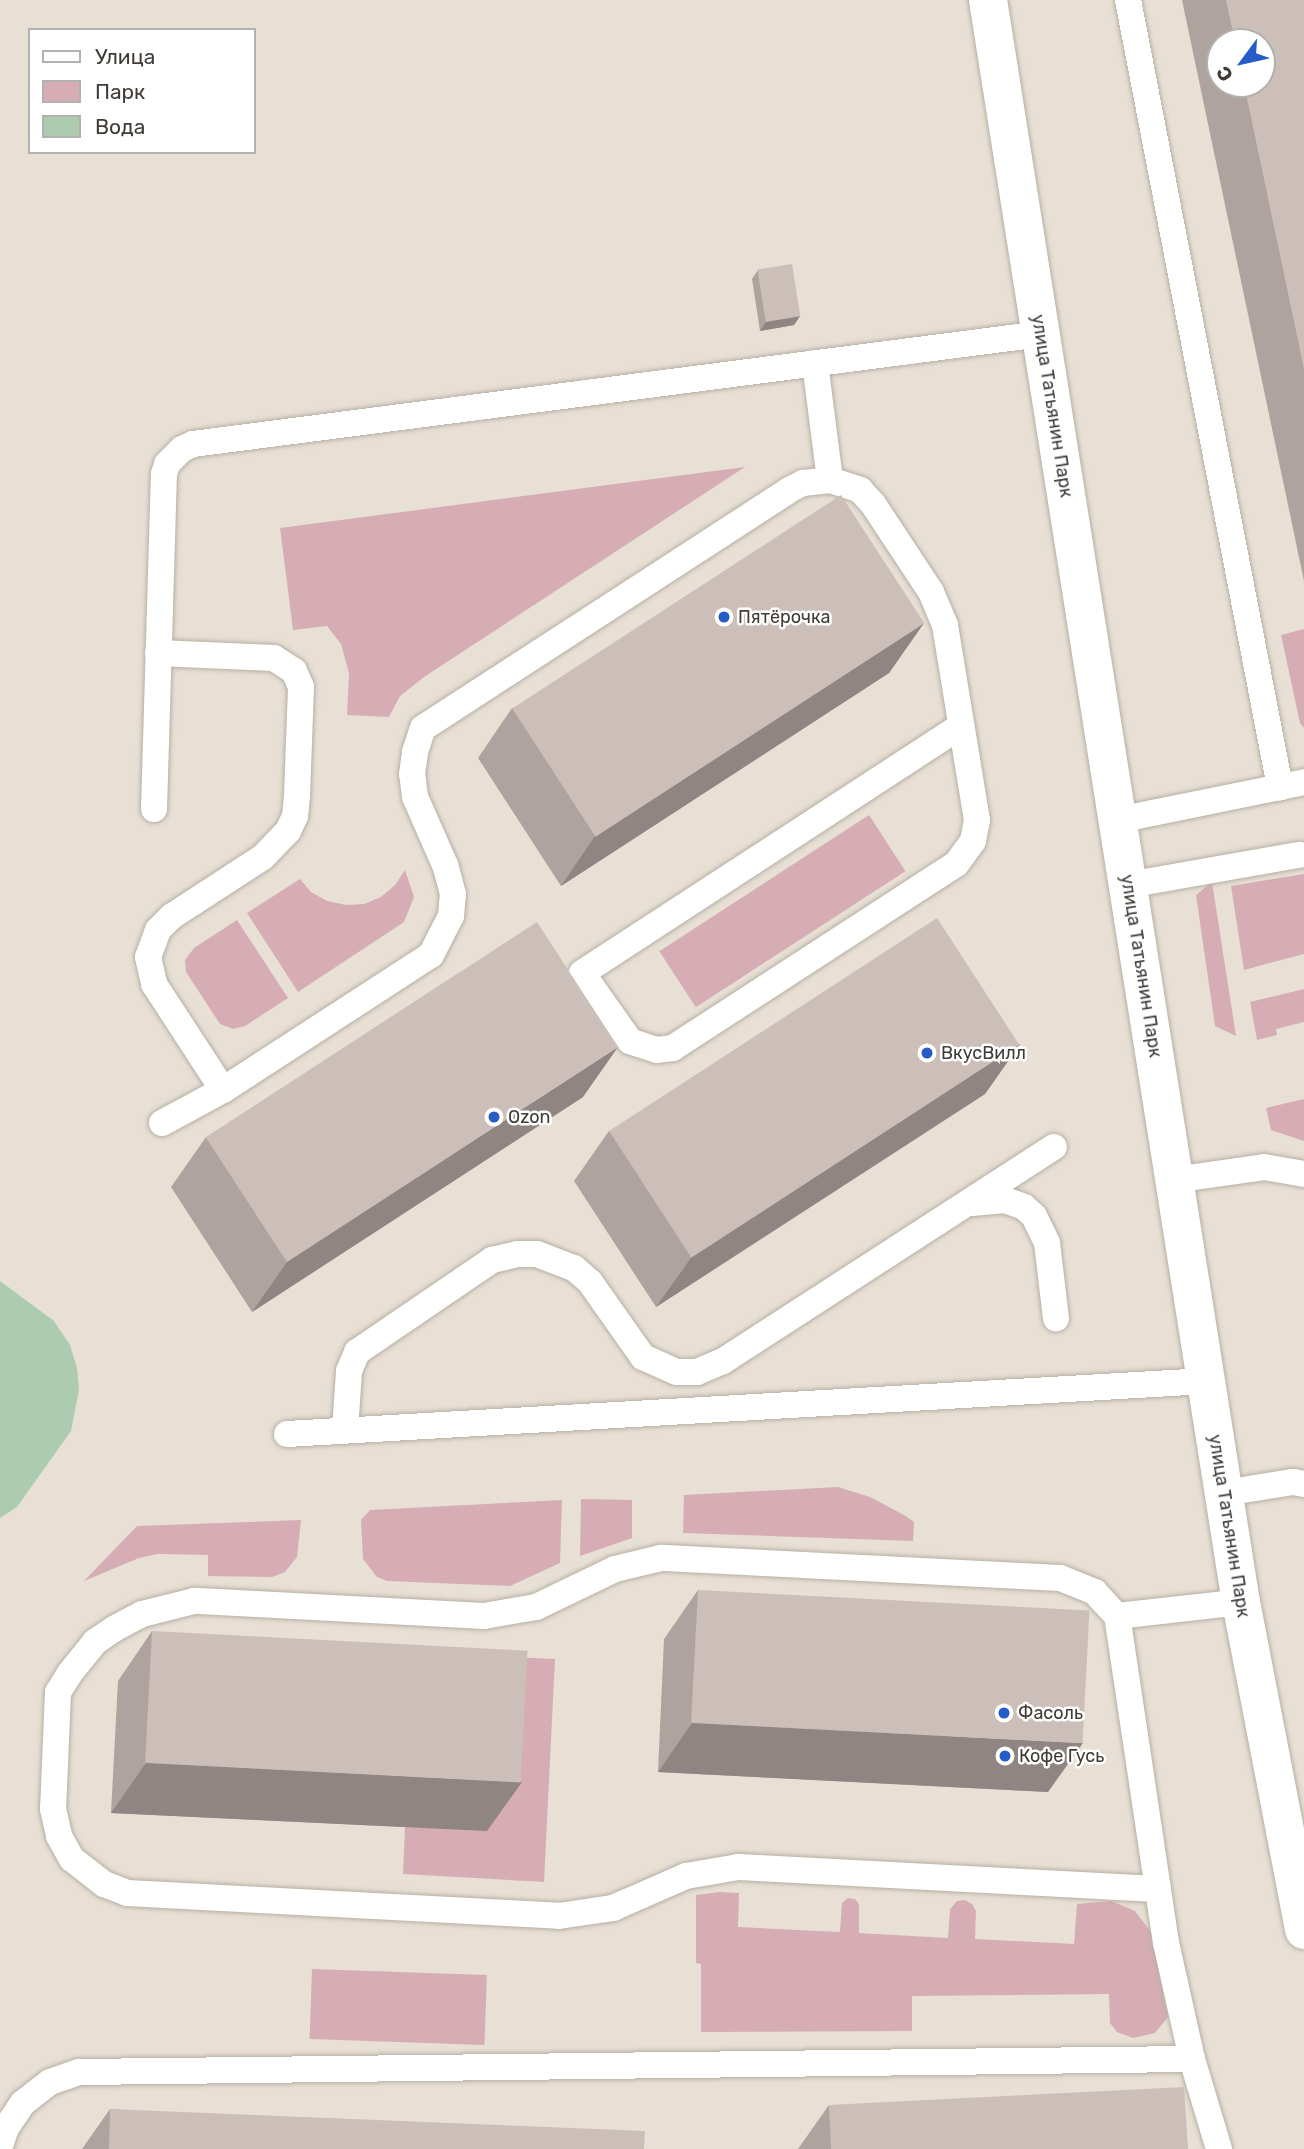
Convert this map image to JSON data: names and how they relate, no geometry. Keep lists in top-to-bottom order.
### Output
{
  "streets": {
    "street": ["улица Татьянин Парк"]
  },
  "places": [
    "Пятёрочка",
    "ВкусВилл",
    "Ozon",
    "Фасоль",
    "Кофе Гусь"
  ],
  "legend": ["Улица", "Парк", "Вода"],
  "north": "bottom left"
}
